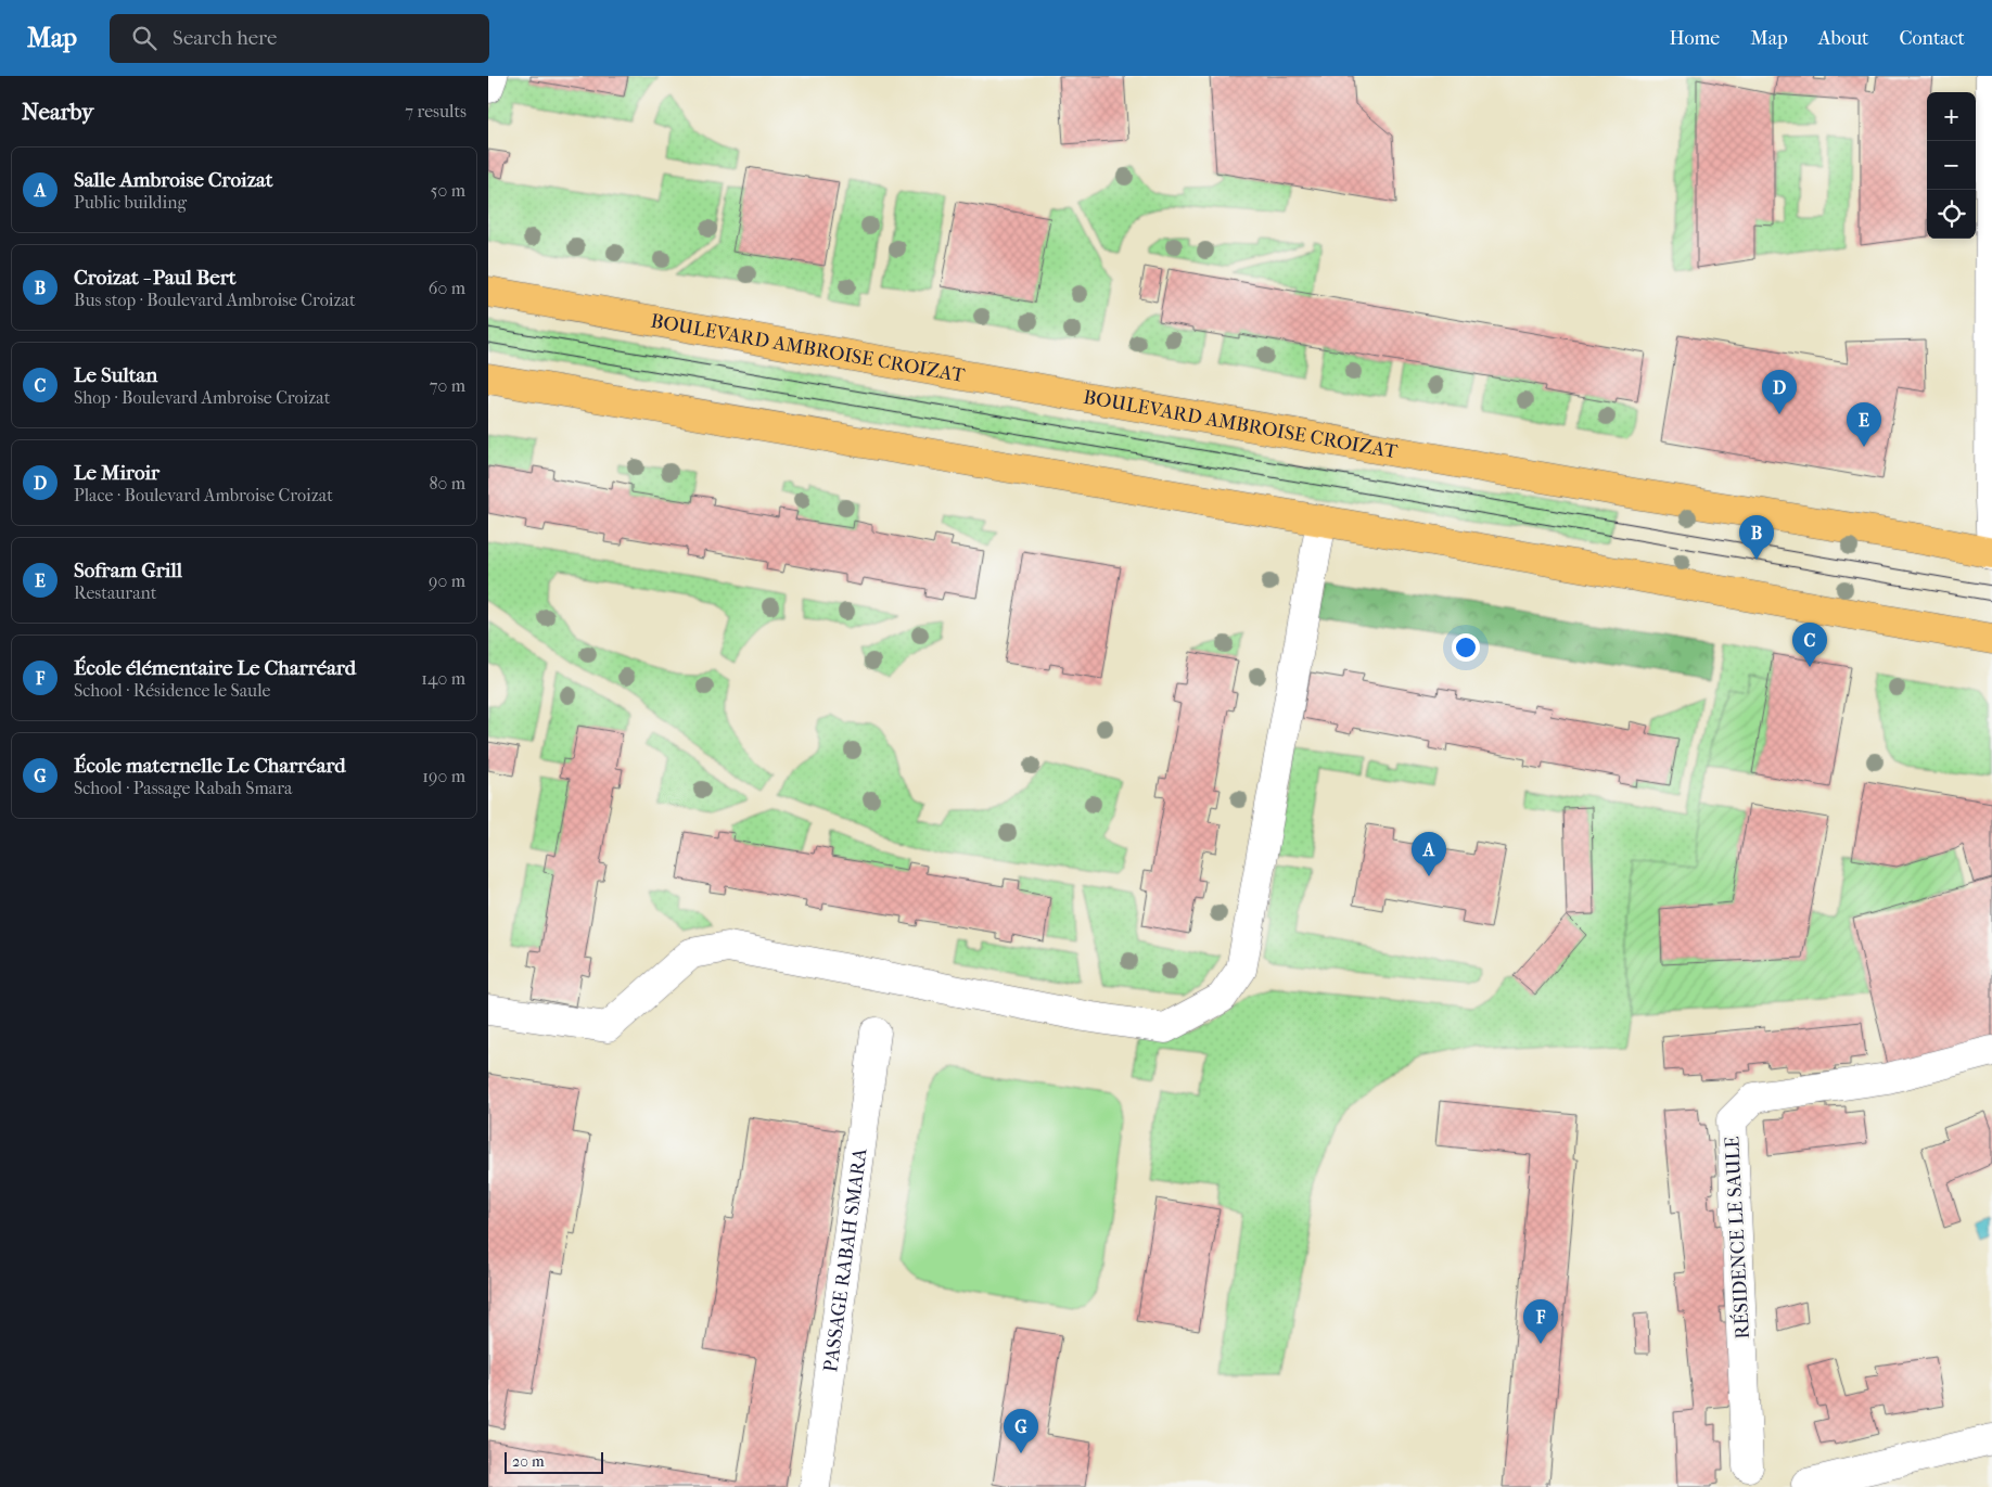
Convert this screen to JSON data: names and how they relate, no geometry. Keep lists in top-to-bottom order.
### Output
{
  "streets": {
    "main road": ["BOULEVARD AMBROISE CROIZAT"],
    "street": ["RÉSIDENCE LE SAULE", "PASSAGE RABAH SMARA"]
  },
  "scale_bar": "20 m",
  "page": {
    "header": "Map",
    "search": "Search here",
    "nav": [
      "Home",
      "Map",
      "About",
      "Contact"
    ],
    "heading": ["Nearby", "7 results"],
    "map_buttons": ["+", "−"],
    "list": [
      {
        "mark": "A",
        "name": "Salle Ambroise Croizat",
        "note": "Public building",
        "value": "50 m"
      },
      {
        "mark": "B",
        "name": "Croizat - Paul Bert",
        "note": "Bus stop · Boulevard Ambroise Croizat",
        "value": "60 m"
      },
      {
        "mark": "C",
        "name": "Le Sultan",
        "note": "Shop · Boulevard Ambroise Croizat",
        "value": "70 m"
      },
      {
        "mark": "D",
        "name": "Le Miroir",
        "note": "Place · Boulevard Ambroise Croizat",
        "value": "80 m"
      },
      {
        "mark": "E",
        "name": "Sofram Grill",
        "note": "Restaurant",
        "value": "90 m"
      },
      {
        "mark": "F",
        "name": "École élémentaire Le Charréard",
        "note": "School · Résidence le Saule",
        "value": "140 m"
      },
      {
        "mark": "G",
        "name": "École maternelle Le Charréard",
        "note": "School · Passage Rabah Smara",
        "value": "190 m"
      }
    ],
    "pins": [
      "D",
      "E",
      "B",
      "C",
      "A",
      "F",
      "G"
    ],
    "scale": "20 m"
  }
}
